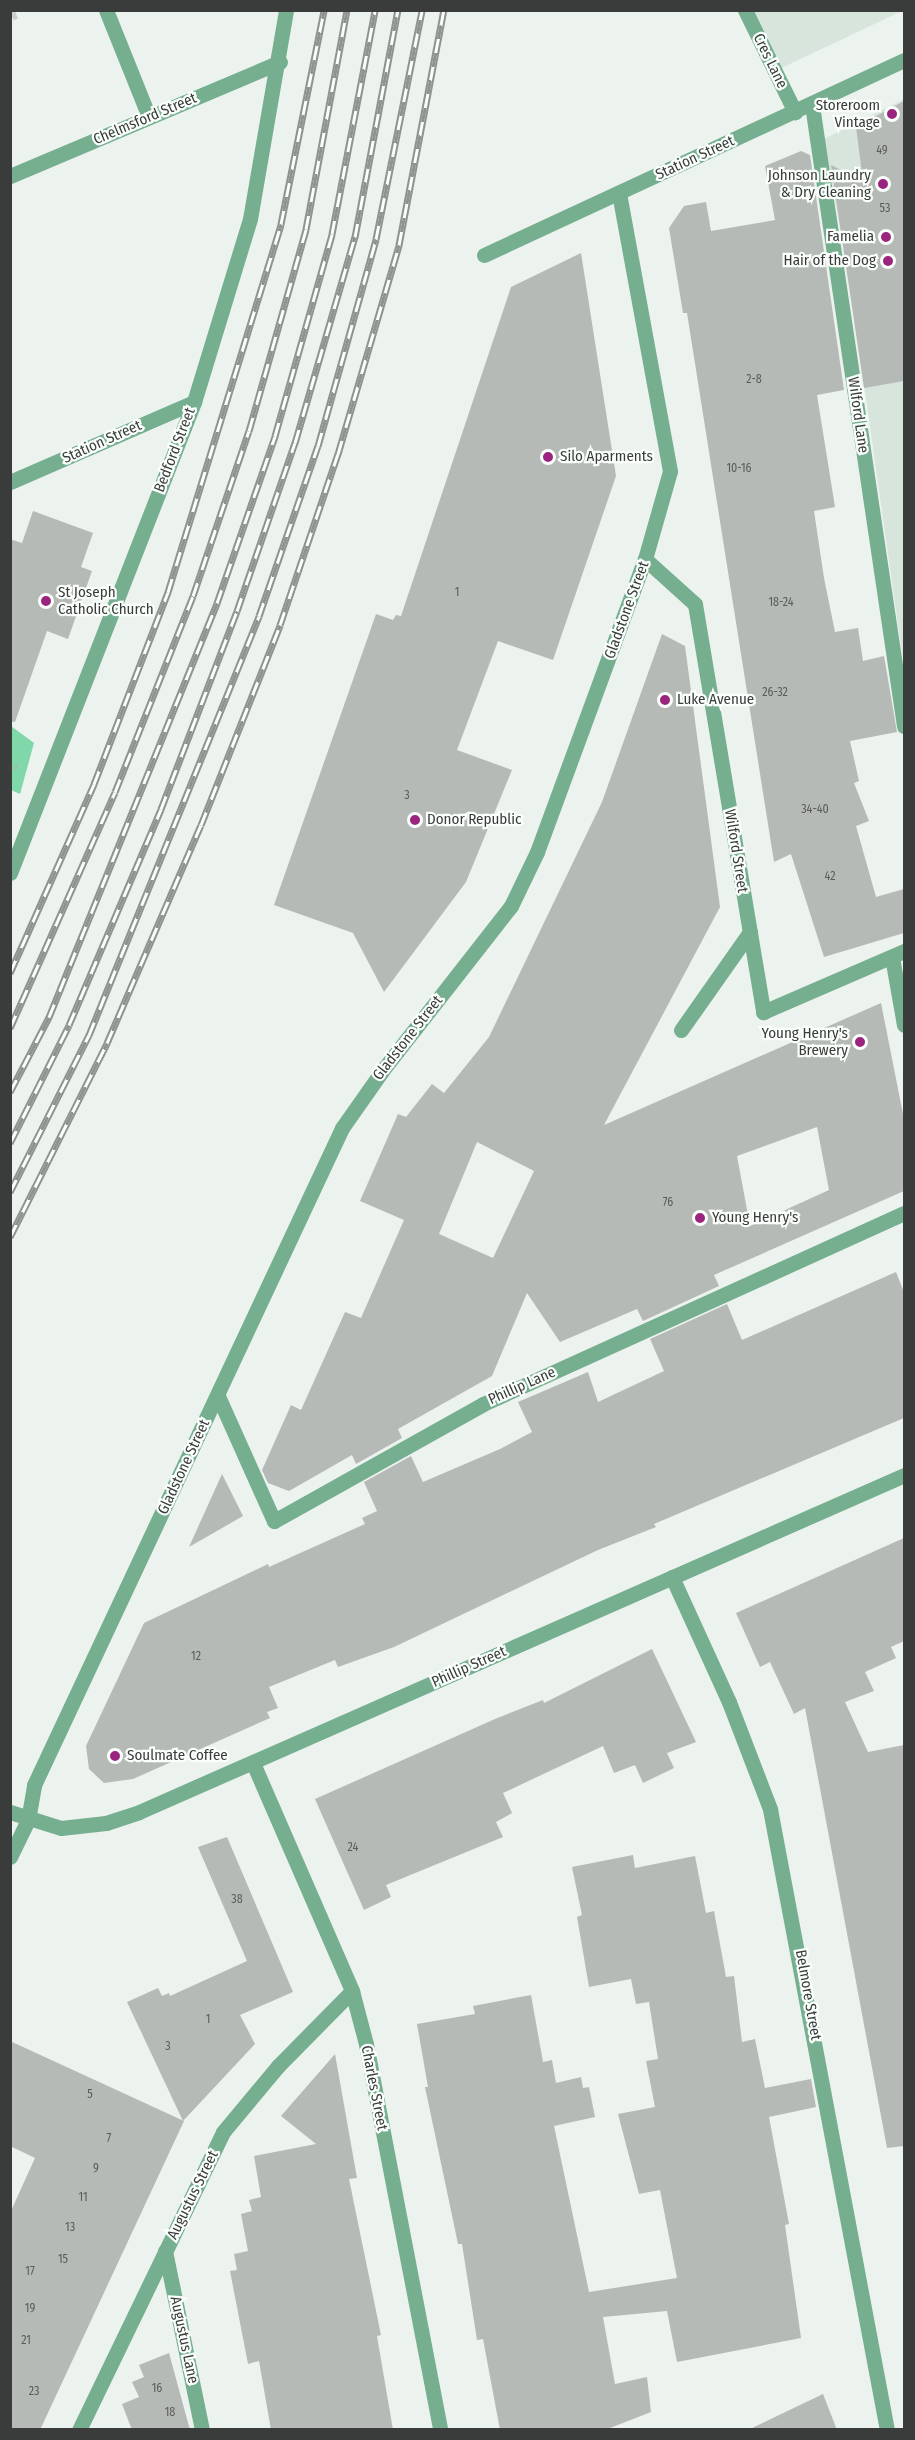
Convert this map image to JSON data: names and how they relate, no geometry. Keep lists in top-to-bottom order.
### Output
{
  "streets": {
    "street": [
      "Cres Lane",
      "Chelmsford Street",
      "Station Street",
      "Wilford Lane",
      "Bedford Street",
      "Gladstone Street",
      "Wilford Street",
      "Phillip Lane",
      "Phillip Street",
      "Belmore Street",
      "Charles Street",
      "Augustus Street",
      "Augustus Lane"
    ]
  },
  "crossings": [
    ["Cres Lane", "Station Street"],
    ["Chelmsford Street", "Bedford Street"],
    ["Station Street", "Wilford Lane"],
    ["Station Street", "Bedford Street"],
    ["Station Street", "Gladstone Street"],
    ["Gladstone Street", "Wilford Street"],
    ["Gladstone Street", "Phillip Lane"],
    ["Gladstone Street", "Phillip Street"],
    ["Phillip Street", "Belmore Street"],
    ["Phillip Street", "Charles Street"],
    ["Charles Street", "Augustus Street"],
    ["Augustus Street", "Augustus Lane"]
  ],
  "places": [
    "Storeroom Vintage",
    "Johnson Laundry & Dry Cleaning",
    "Famelia",
    "Hair of the Dog",
    "Silo Aparments",
    "St Joseph Catholic Church",
    "Luke Avenue",
    "Donor Republic",
    "Young Henry's Brewery",
    "Young Henry's",
    "Soulmate Coffee"
  ],
  "house_numbers": [
    "49",
    "53",
    "2-8",
    "10-16",
    "1",
    "18-24",
    "26-32",
    "3",
    "34-40",
    "42",
    "76",
    "12",
    "24",
    "38",
    "1",
    "3",
    "5",
    "7",
    "9",
    "11",
    "13",
    "15",
    "17",
    "19",
    "21",
    "16",
    "23",
    "18"
  ]
}
